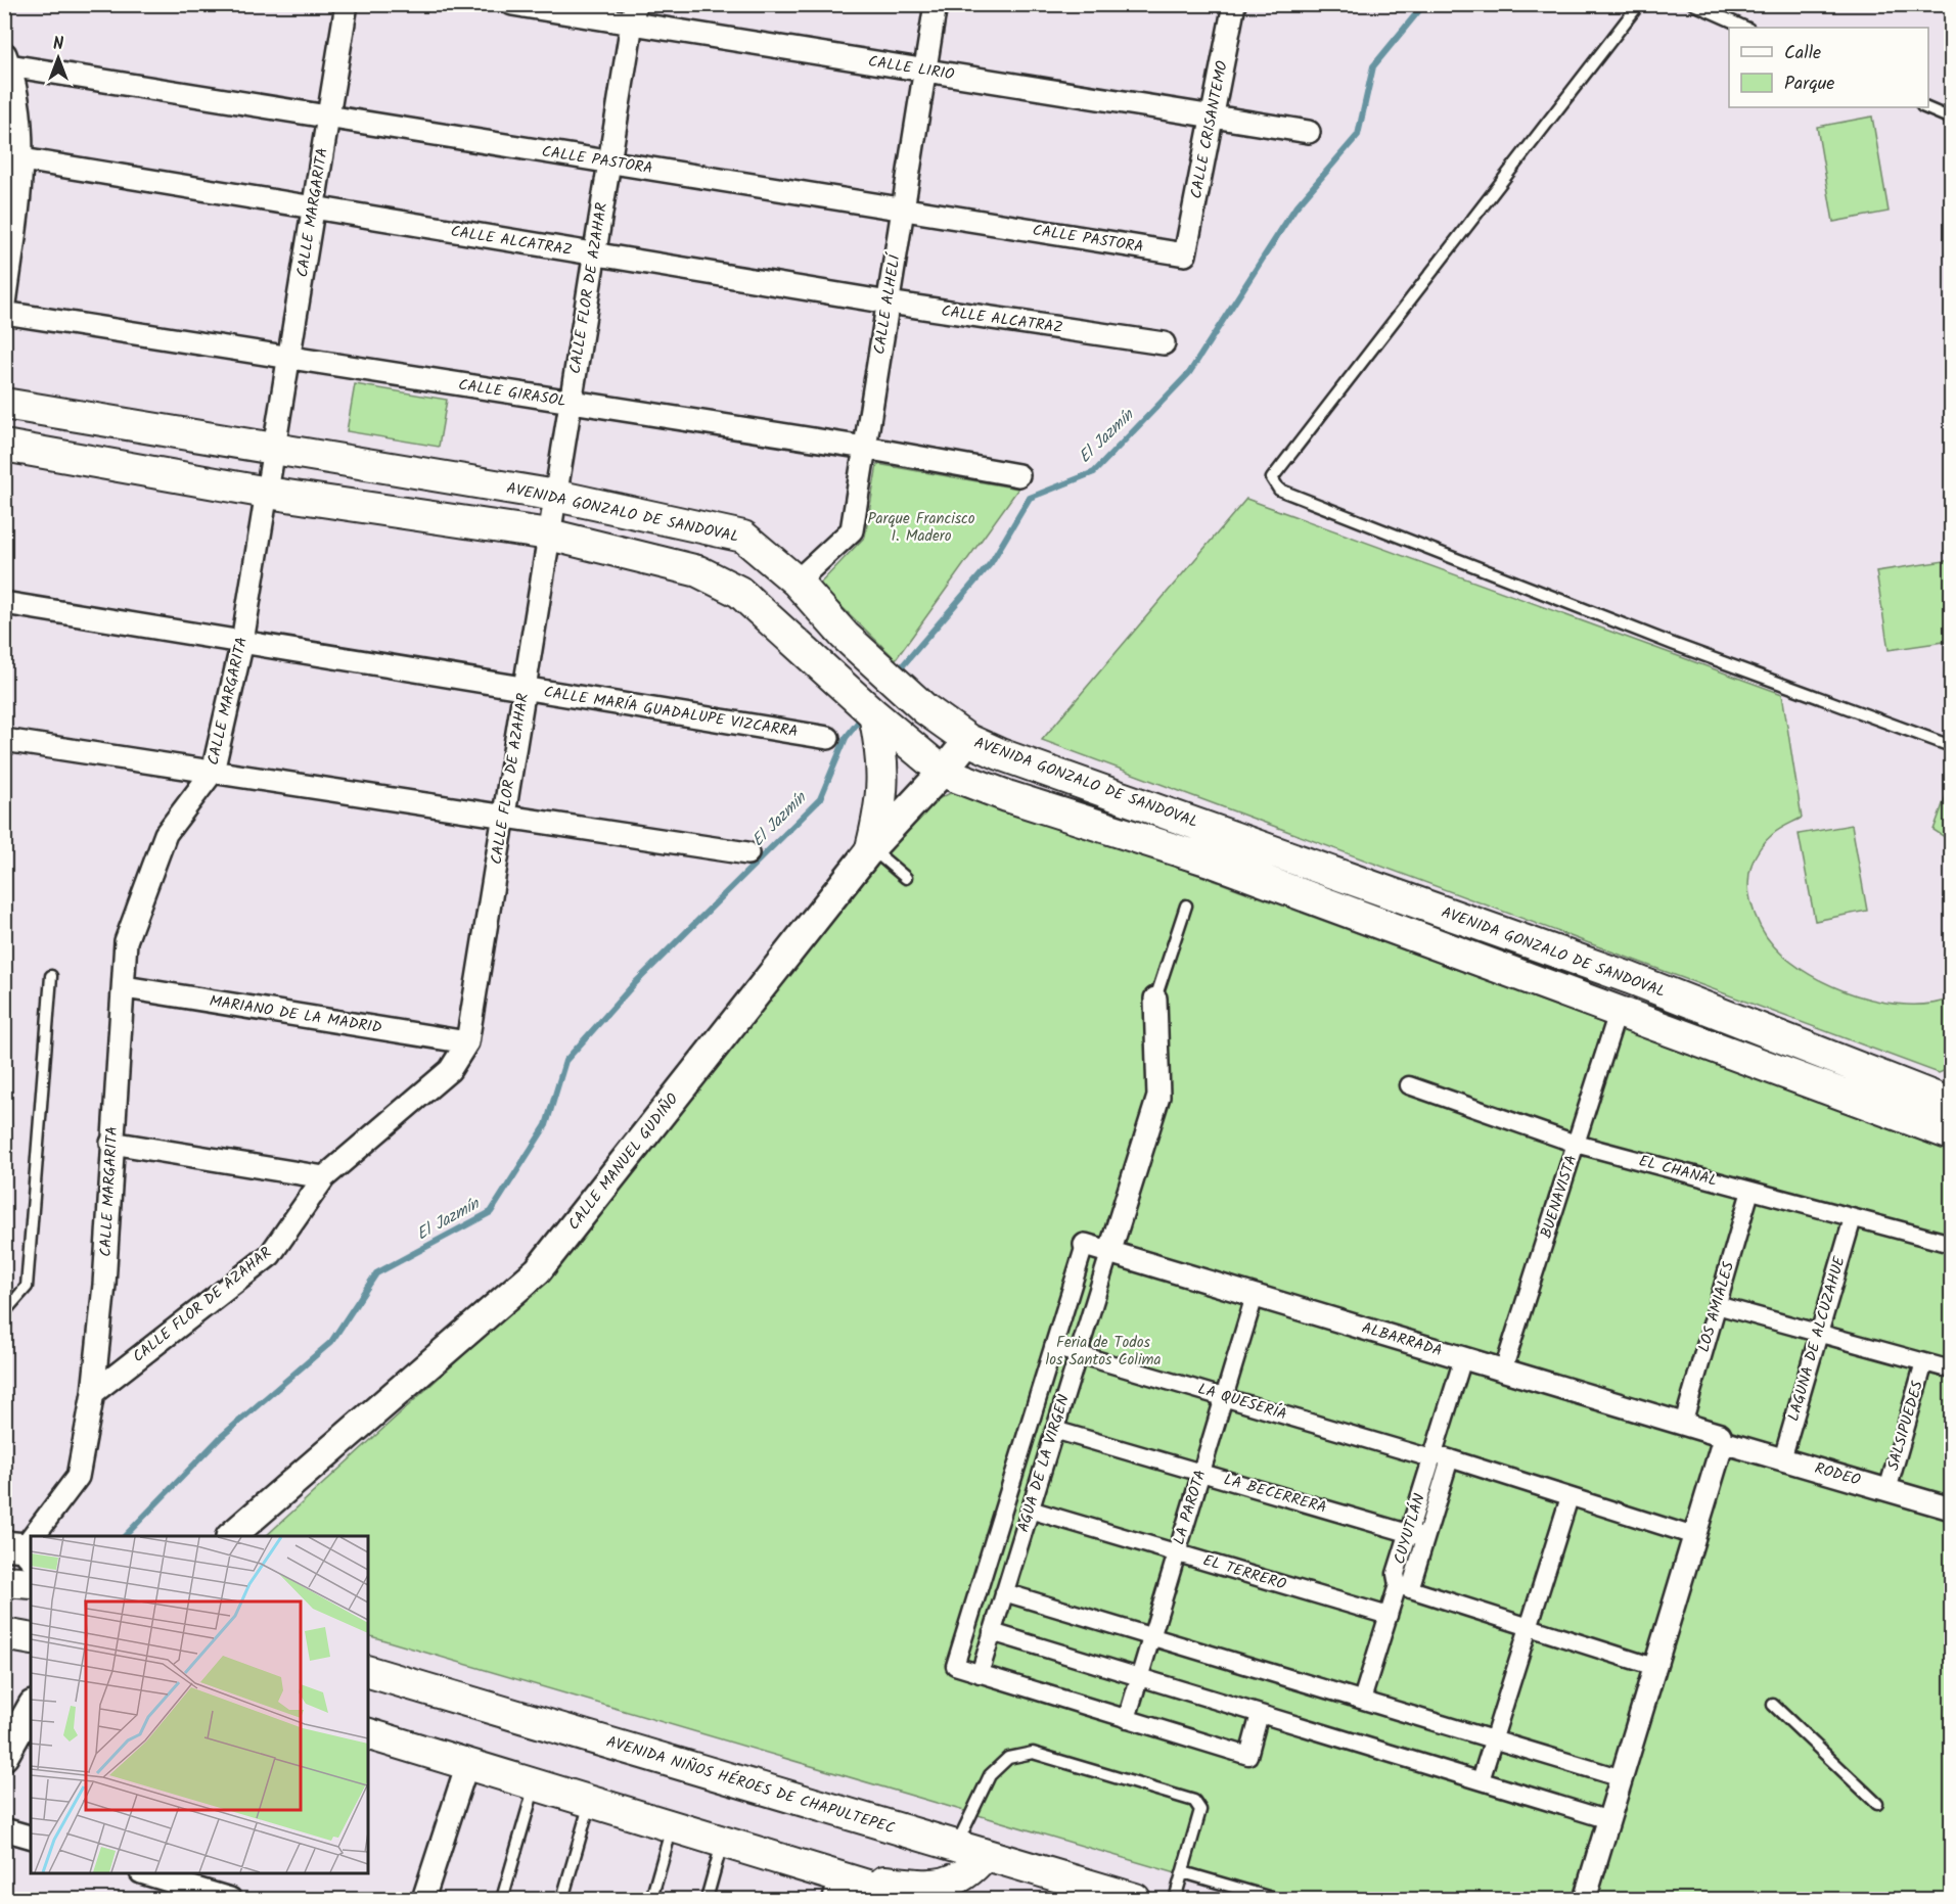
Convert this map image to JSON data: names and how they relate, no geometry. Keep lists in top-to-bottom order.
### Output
{
  "streets": {
    "main road": ["AVENIDA GONZALO DE SANDOVAL", "AVENIDA NIÑOS HÉROES DE CHAPULTEPEC"],
    "street": [
      "CALLE LIRIO",
      "CALLE CRISANTEMO",
      "CALLE PASTORA",
      "CALLE MARGARITA",
      "CALLE ALCATRAZ",
      "CALLE FLOR DE AZAHAR",
      "CALLE ALHELÍ",
      "CALLE GIRASOL",
      "CALLE MARÍA GUADALUPE VIZCARRA",
      "MARIANO DE LA MADRID",
      "CALLE MANUEL GUDIÑO",
      "EL CHANAL",
      "BUENAVISTA",
      "LOS AMIALES",
      "LAGUNA DE ALCUZAHUE",
      "ALBARRADA",
      "LA QUESERÍA",
      "SALSIPUEDES",
      "AGUA DE LA VIRGEN",
      "RODEO",
      "LA BECERRERA",
      "LA PAROTA",
      "CUYUTLÁN",
      "EL TERRERO"
    ]
  },
  "crossings": [
    ["CALLE LIRIO", "CALLE CRISANTEMO"],
    ["CALLE LIRIO", "CALLE FLOR DE AZAHAR"],
    ["CALLE LIRIO", "CALLE ALHELÍ"],
    ["CALLE CRISANTEMO", "CALLE PASTORA"],
    ["CALLE PASTORA", "CALLE MARGARITA"],
    ["CALLE PASTORA", "CALLE FLOR DE AZAHAR"],
    ["CALLE PASTORA", "CALLE ALHELÍ"],
    ["CALLE MARGARITA", "CALLE ALCATRAZ"],
    ["CALLE MARGARITA", "CALLE FLOR DE AZAHAR"],
    ["CALLE MARGARITA", "CALLE GIRASOL"],
    ["CALLE MARGARITA", "AVENIDA GONZALO DE SANDOVAL"],
    ["CALLE MARGARITA", "CALLE MARÍA GUADALUPE VIZCARRA"],
    ["CALLE MARGARITA", "MARIANO DE LA MADRID"],
    ["CALLE ALCATRAZ", "CALLE FLOR DE AZAHAR"],
    ["CALLE ALCATRAZ", "CALLE ALHELÍ"],
    ["CALLE FLOR DE AZAHAR", "CALLE GIRASOL"],
    ["CALLE FLOR DE AZAHAR", "AVENIDA GONZALO DE SANDOVAL"],
    ["CALLE FLOR DE AZAHAR", "CALLE MARÍA GUADALUPE VIZCARRA"],
    ["CALLE FLOR DE AZAHAR", "MARIANO DE LA MADRID"],
    ["CALLE ALHELÍ", "CALLE GIRASOL"],
    ["CALLE ALHELÍ", "AVENIDA GONZALO DE SANDOVAL"],
    ["AVENIDA GONZALO DE SANDOVAL", "CALLE MANUEL GUDIÑO"],
    ["EL CHANAL", "BUENAVISTA"],
    ["EL CHANAL", "LOS AMIALES"],
    ["EL CHANAL", "LAGUNA DE ALCUZAHUE"],
    ["BUENAVISTA", "ALBARRADA"],
    ["LOS AMIALES", "ALBARRADA"],
    ["LAGUNA DE ALCUZAHUE", "RODEO"],
    ["ALBARRADA", "AGUA DE LA VIRGEN"],
    ["ALBARRADA", "RODEO"],
    ["ALBARRADA", "LA PAROTA"],
    ["ALBARRADA", "CUYUTLÁN"],
    ["LA QUESERÍA", "AGUA DE LA VIRGEN"],
    ["LA QUESERÍA", "LA PAROTA"],
    ["LA QUESERÍA", "CUYUTLÁN"],
    ["SALSIPUEDES", "RODEO"],
    ["AGUA DE LA VIRGEN", "LA BECERRERA"],
    ["AGUA DE LA VIRGEN", "EL TERRERO"],
    ["LA BECERRERA", "LA PAROTA"],
    ["LA BECERRERA", "CUYUTLÁN"],
    ["LA PAROTA", "EL TERRERO"],
    ["CUYUTLÁN", "EL TERRERO"]
  ],
  "water": ["El Jazmín"],
  "parks": ["Parque Francisco I. Madero", "Feria de Todos los Santos Colima"],
  "legend": ["Calle", "Parque"],
  "north": "top"
}
